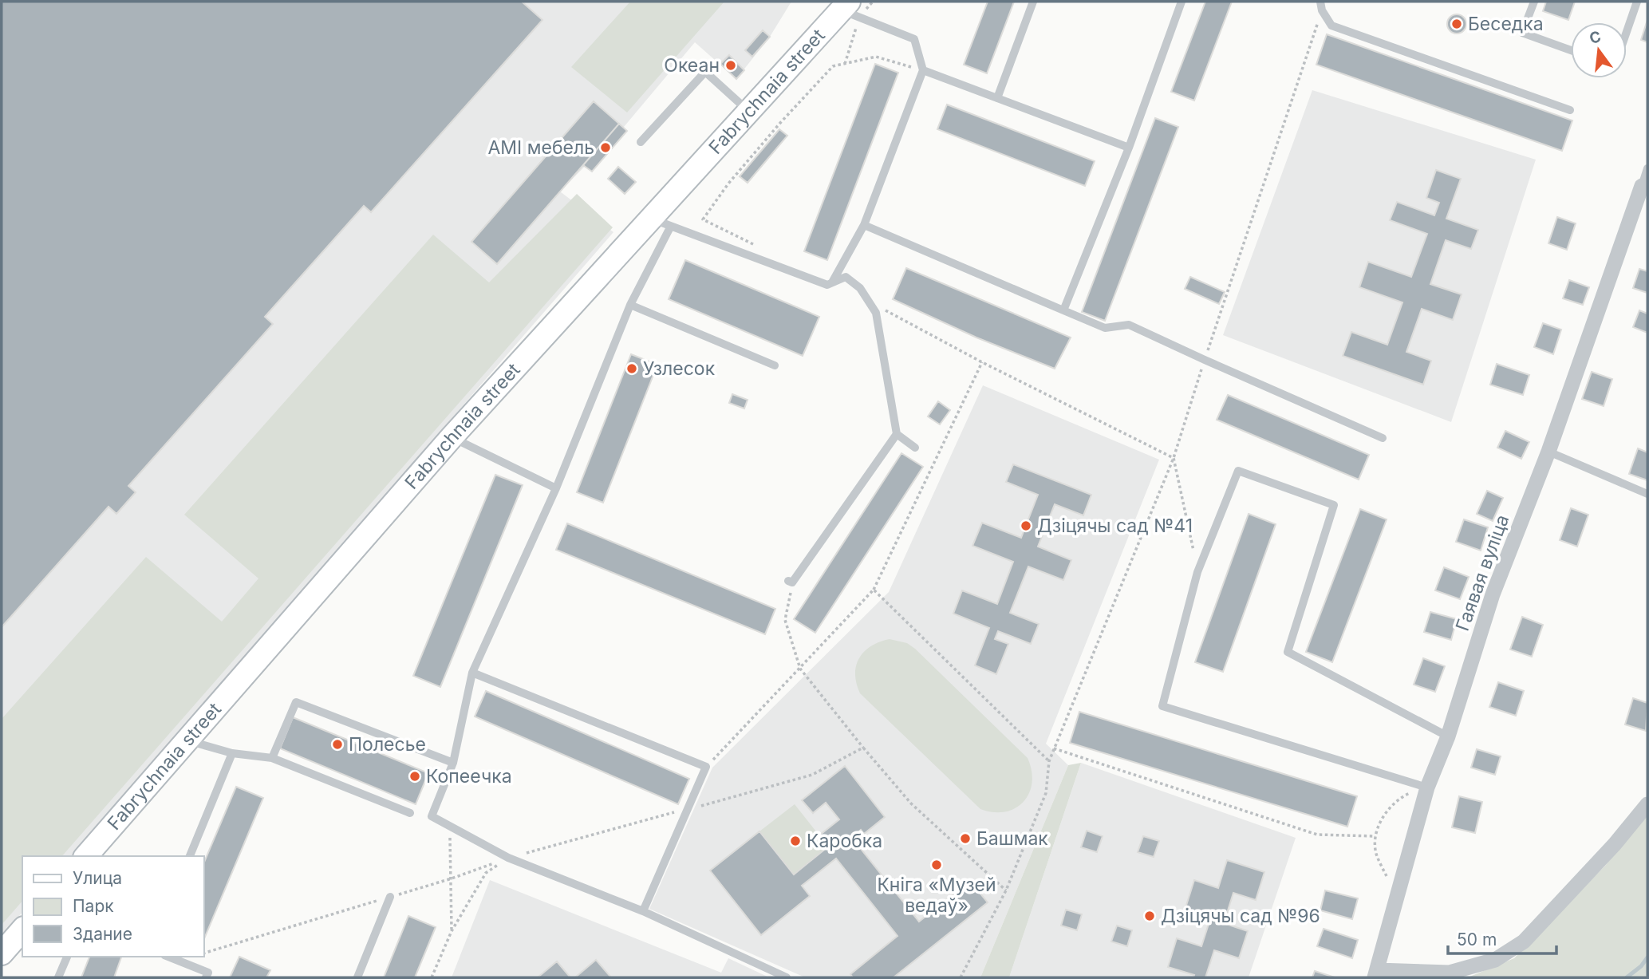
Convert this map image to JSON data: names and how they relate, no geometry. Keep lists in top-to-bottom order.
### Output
{
  "streets": {
    "main road": ["Fabrychnaia street"],
    "street": ["Гаявая вуліца"]
  },
  "places": [
    "Беседка",
    "Океан",
    "AMI мебель",
    "Узлесок",
    "Дзіцячы сад №41",
    "Полесье",
    "Копеечка",
    "Башмак",
    "Каробка",
    "Кніга «Музей ведаў»",
    "Дзіцячы сад №96"
  ],
  "legend": ["Улица", "Парк", "Здание"],
  "scale_bar": "50 m",
  "north": "top"
}
